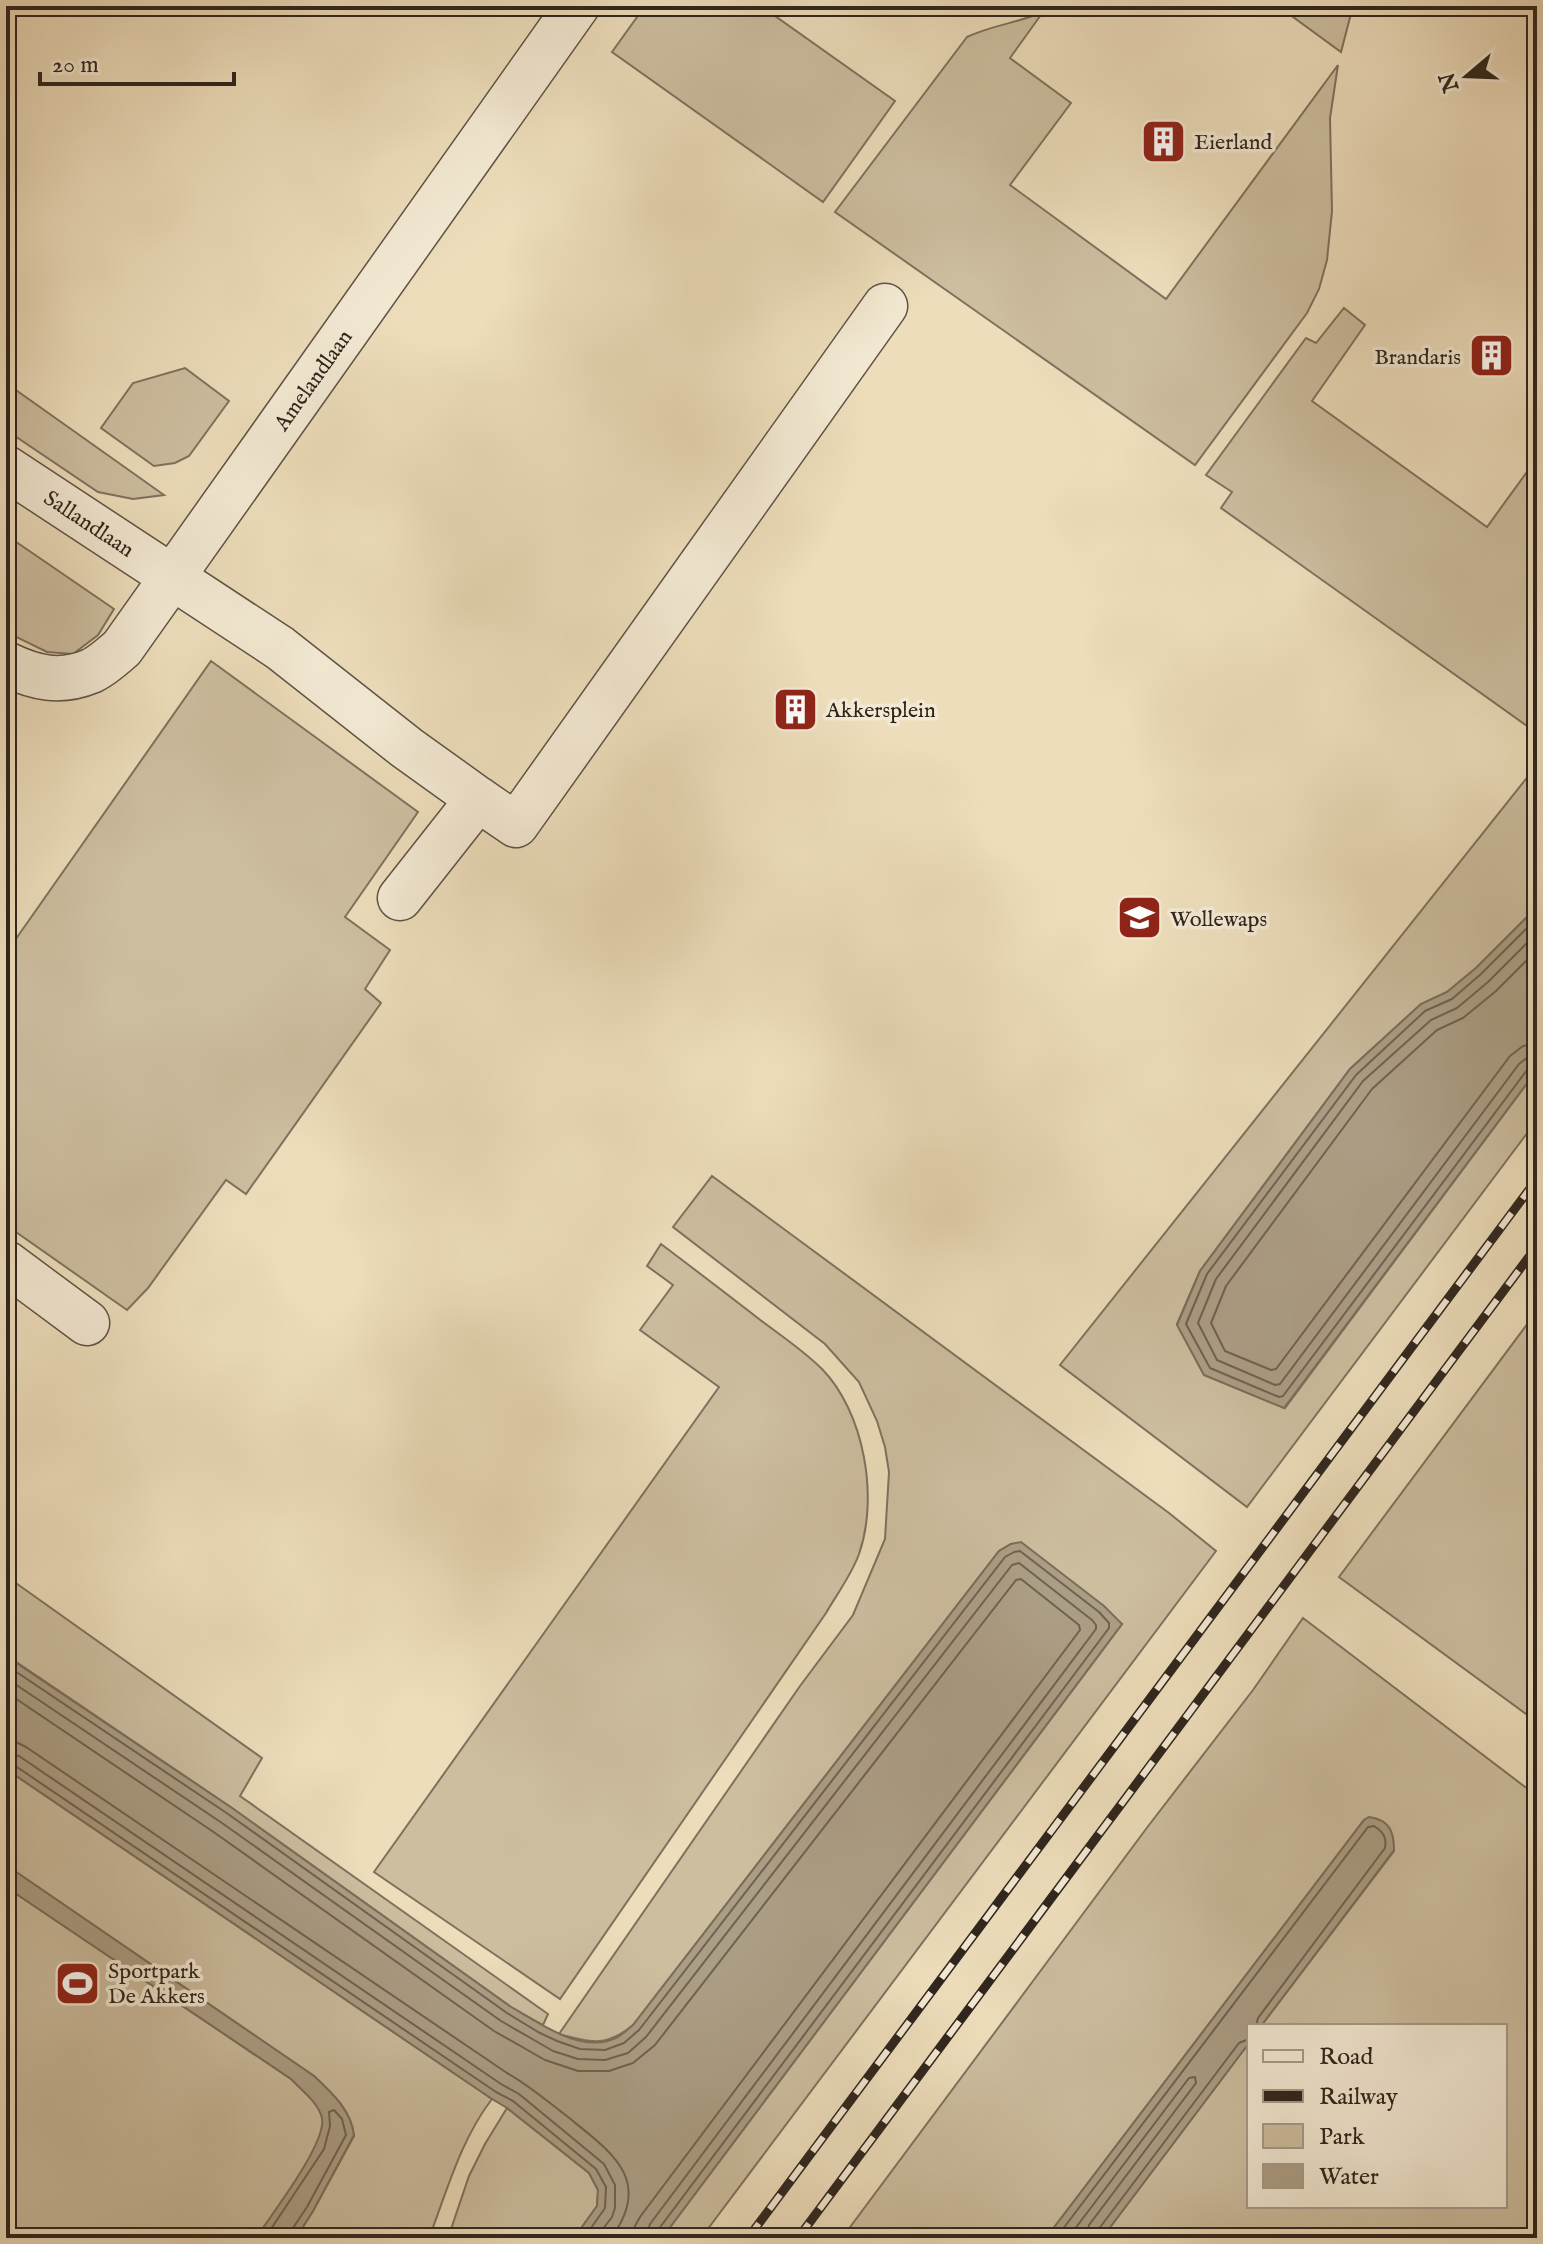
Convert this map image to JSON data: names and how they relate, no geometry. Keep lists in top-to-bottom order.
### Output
{
  "streets": {
    "street": ["Amelandlaan", "Sallandlaan"]
  },
  "crossings": [
    ["Amelandlaan", "Sallandlaan"]
  ],
  "places": {
    "building": ["Eierland", "Brandaris", "Akkersplein"],
    "school or university": ["Wollewaps"],
    "sports": ["Sportpark De Akkers"]
  },
  "legend": [
    "Road",
    "Railway",
    "Park",
    "Water"
  ],
  "scale_bar": "20 m",
  "north": "left"
}
